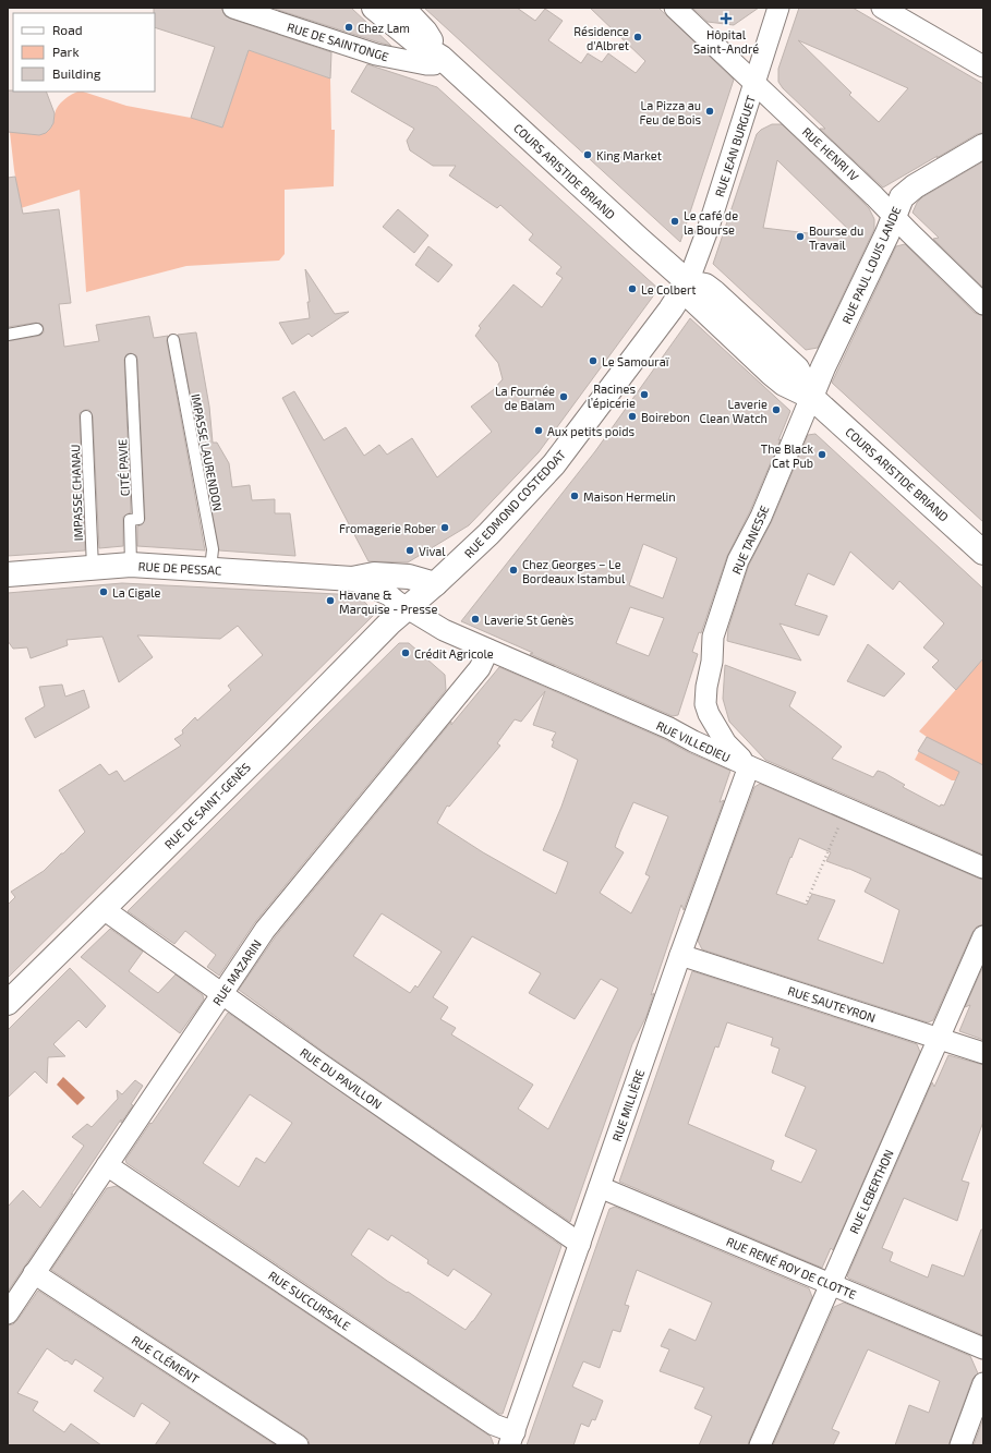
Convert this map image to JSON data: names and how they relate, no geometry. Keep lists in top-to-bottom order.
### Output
{
  "streets": {
    "main road": [
      "COURS ARISTIDE BRIAND",
      "RUE PAUL LOUIS LANDE",
      "RUE EDMOND COSTEDOAT",
      "RUE DE PESSAC",
      "RUE DE SAINT-GENÈS"
    ],
    "street": [
      "RUE DE SAINTONGE",
      "RUE JEAN BURGUET",
      "RUE HENRI IV",
      "RUE TANESSE",
      "RUE VILLEDIEU",
      "RUE MAZARIN",
      "RUE SAUTEYRON",
      "RUE DU PAVILLON",
      "RUE MILLIÈRE",
      "RUE LEBERTHON",
      "RUE RENÉ ROY DE CLOTTE",
      "RUE SUCCURSALE",
      "RUE CLÉMENT"
    ],
    "lane": ["IMPASSE LAURENDON", "CITÉ PAVIE", "IMPASSE CHANAU"]
  },
  "crossings": [
    ["RUE DE SAINTONGE", "COURS ARISTIDE BRIAND"],
    ["RUE JEAN BURGUET", "RUE HENRI IV"],
    ["RUE JEAN BURGUET", "COURS ARISTIDE BRIAND"],
    ["RUE JEAN BURGUET", "RUE EDMOND COSTEDOAT"],
    ["RUE HENRI IV", "RUE PAUL LOUIS LANDE"],
    ["COURS ARISTIDE BRIAND", "RUE PAUL LOUIS LANDE"],
    ["COURS ARISTIDE BRIAND", "RUE EDMOND COSTEDOAT"],
    ["COURS ARISTIDE BRIAND", "RUE TANESSE"],
    ["RUE PAUL LOUIS LANDE", "RUE TANESSE"],
    ["IMPASSE LAURENDON", "RUE DE PESSAC"],
    ["CITÉ PAVIE", "RUE DE PESSAC"],
    ["IMPASSE CHANAU", "RUE DE PESSAC"],
    ["RUE EDMOND COSTEDOAT", "RUE DE PESSAC"],
    ["RUE EDMOND COSTEDOAT", "RUE VILLEDIEU"],
    ["RUE EDMOND COSTEDOAT", "RUE DE SAINT-GENÈS"],
    ["RUE TANESSE", "RUE VILLEDIEU"],
    ["RUE TANESSE", "RUE MILLIÈRE"],
    ["RUE DE PESSAC", "RUE VILLEDIEU"],
    ["RUE DE PESSAC", "RUE DE SAINT-GENÈS"],
    ["RUE VILLEDIEU", "RUE DE SAINT-GENÈS"],
    ["RUE VILLEDIEU", "RUE MAZARIN"],
    ["RUE VILLEDIEU", "RUE MILLIÈRE"],
    ["RUE DE SAINT-GENÈS", "RUE DU PAVILLON"],
    ["RUE MAZARIN", "RUE DU PAVILLON"],
    ["RUE MAZARIN", "RUE SUCCURSALE"],
    ["RUE MAZARIN", "RUE CLÉMENT"],
    ["RUE SAUTEYRON", "RUE MILLIÈRE"],
    ["RUE SAUTEYRON", "RUE LEBERTHON"],
    ["RUE DU PAVILLON", "RUE MILLIÈRE"],
    ["RUE MILLIÈRE", "RUE RENÉ ROY DE CLOTTE"],
    ["RUE MILLIÈRE", "RUE SUCCURSALE"],
    ["RUE LEBERTHON", "RUE RENÉ ROY DE CLOTTE"]
  ],
  "places": {
    "health": ["Hôpital Saint-André"],
    "other": [
      "Chez Lam",
      "Résidence d'Albret",
      "La Pizza au Feu de Bois",
      "King Market",
      "Le café de la Bourse",
      "Bourse du Travail",
      "Le Colbert",
      "Le Samouraï",
      "Racines l’épicerie",
      "La Fournée de Balam",
      "Laverie Clean Watch",
      "Boirebon",
      "Aux petits poids",
      "The Black Cat Pub",
      "Maison Hermelin",
      "Fromagerie Rober",
      "Vival",
      "Chez Georges – Le Bordeaux Istambul",
      "La Cigale",
      "Havane & Marquise - Presse",
      "Laverie St Genès",
      "Crédit Agricole"
    ]
  },
  "legend": ["Road", "Park", "Building"]
}
